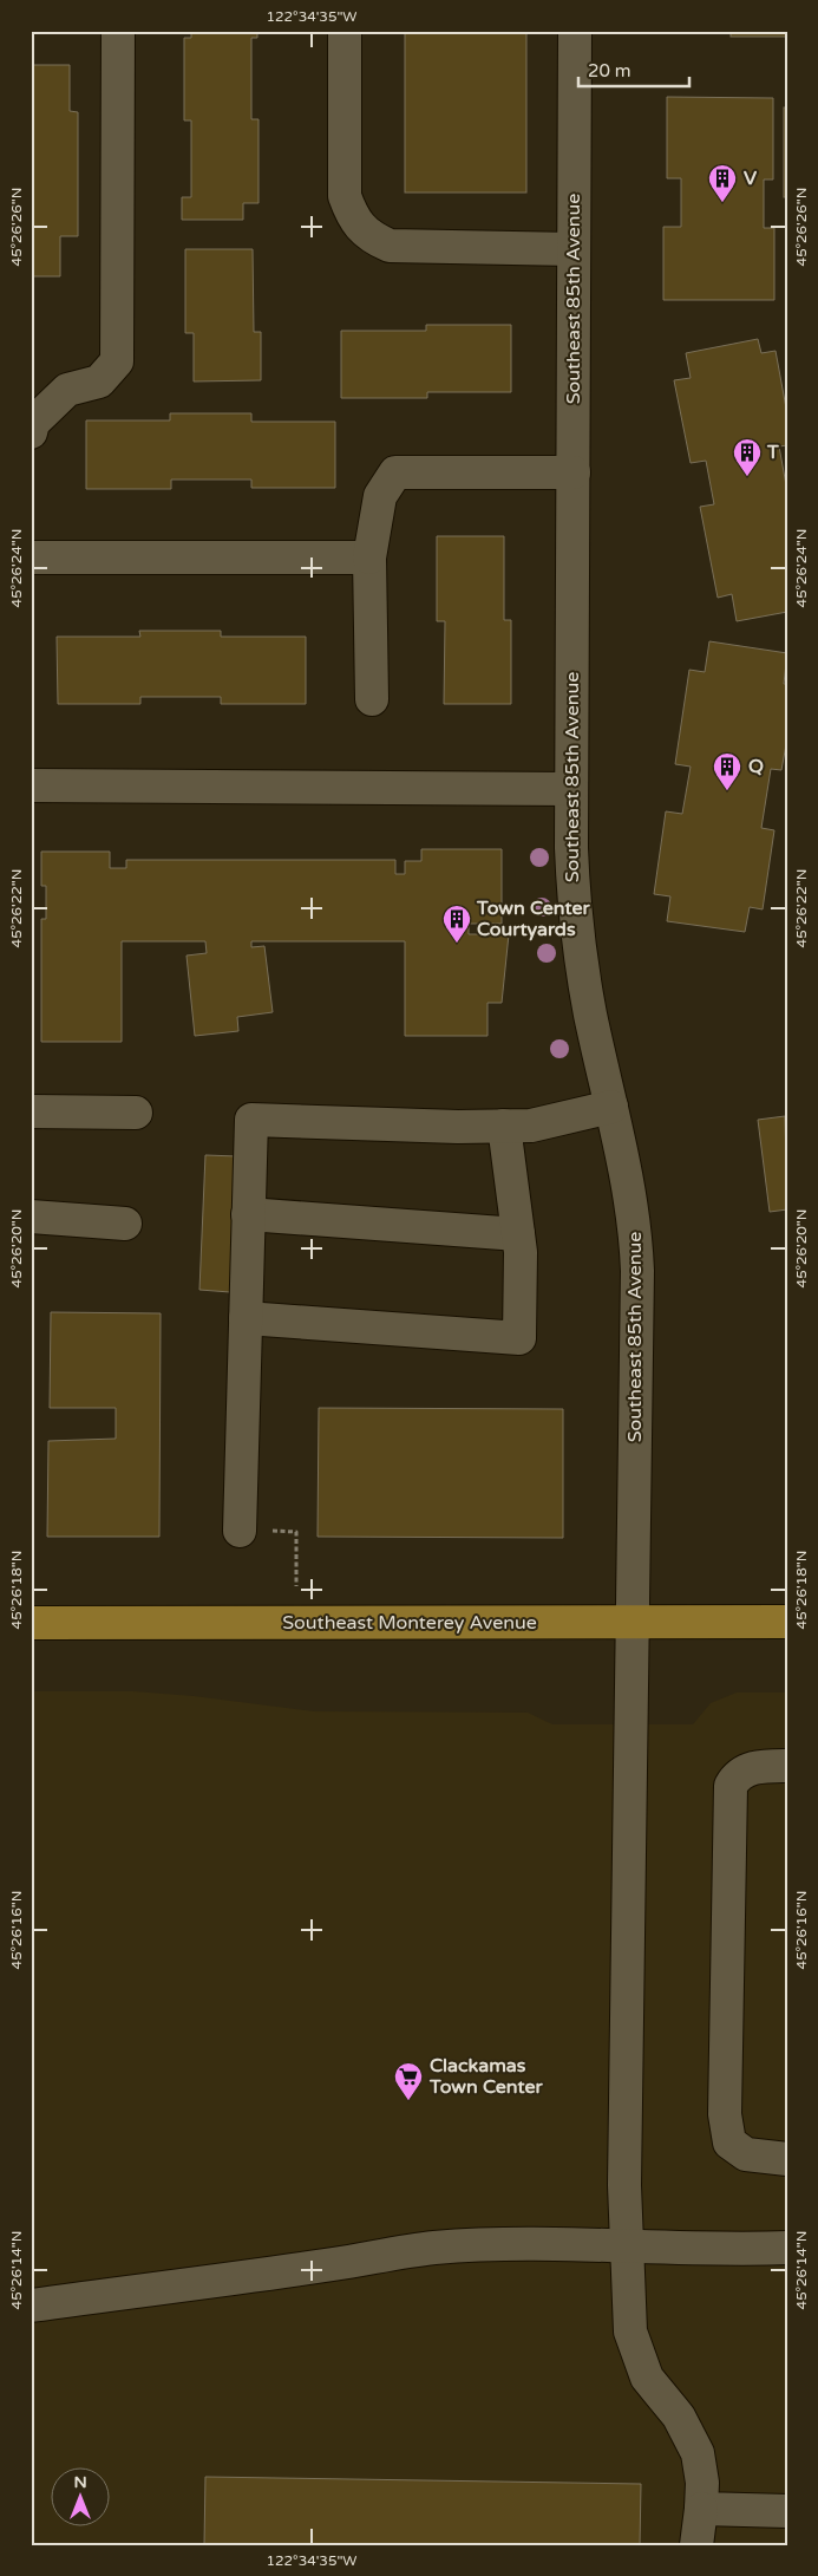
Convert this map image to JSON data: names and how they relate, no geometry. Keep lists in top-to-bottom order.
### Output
{
  "streets": {
    "main road": ["Southeast Monterey Avenue"],
    "street": ["Southeast 85th Avenue"]
  },
  "crossings": [
    ["Southeast 85th Avenue", "Southeast Monterey Avenue"]
  ],
  "places": {
    "building": [
      "V",
      "T",
      "Q",
      "Town Center Courtyards"
    ],
    "supermarket": ["Clackamas Town Center"]
  },
  "scale_bar": "20 m",
  "north": "top",
  "coordinates": [
    "122°34'35\"W",
    "45°26'26\"N",
    "45°26'24\"N",
    "45°26'22\"N",
    "45°26'20\"N",
    "45°26'18\"N",
    "45°26'16\"N",
    "45°26'14\"N"
  ]
}
